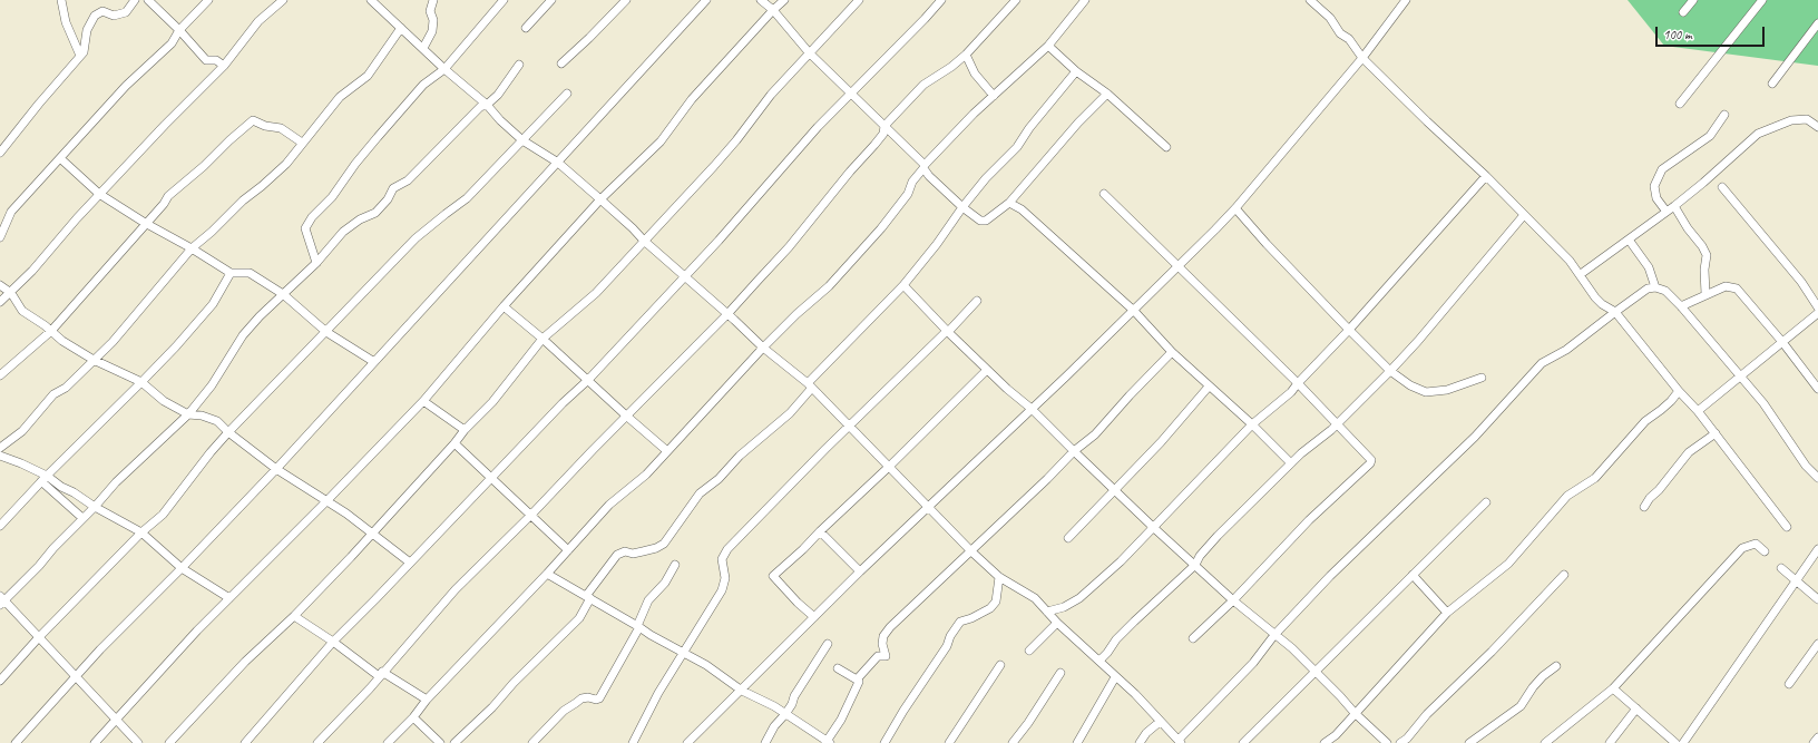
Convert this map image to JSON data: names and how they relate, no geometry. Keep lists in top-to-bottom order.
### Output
{
  "scale_bar": "100 m"
}
